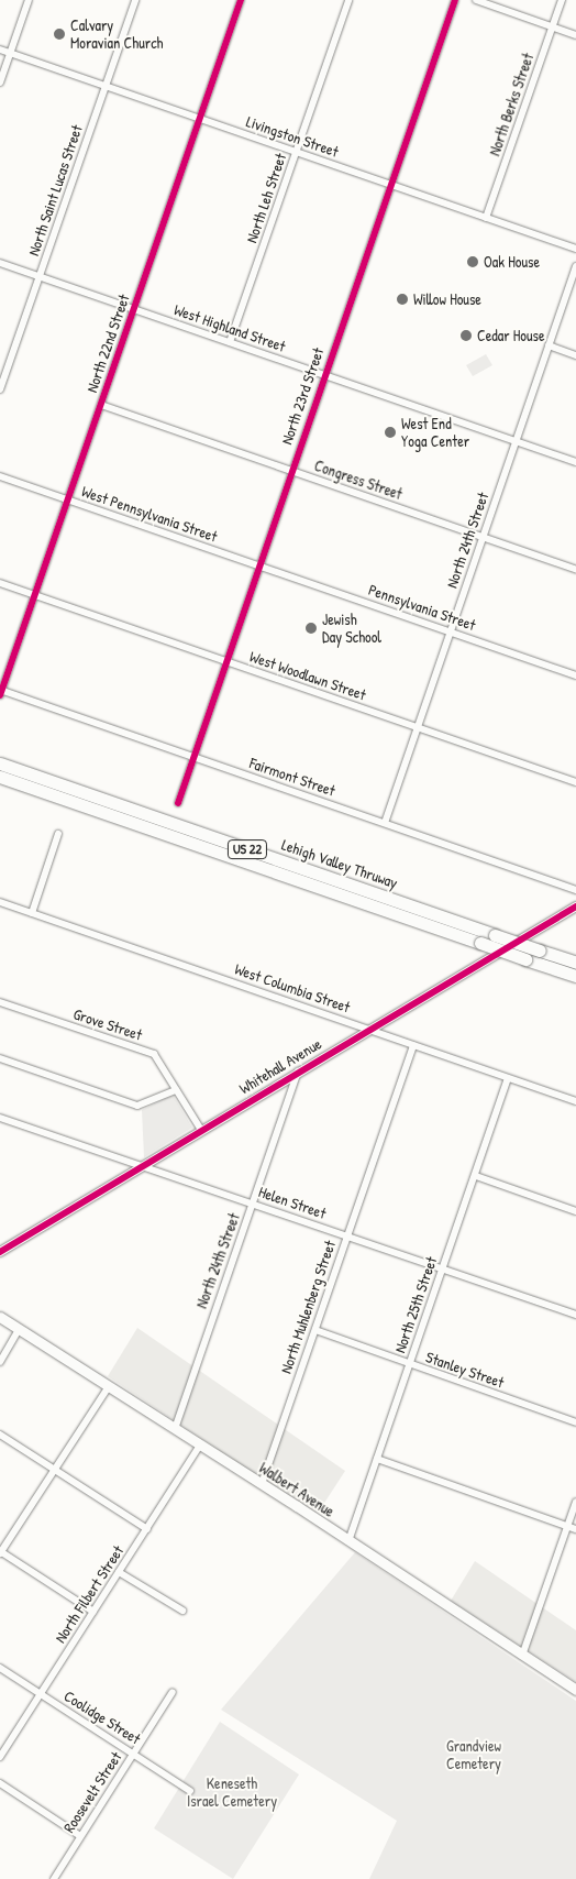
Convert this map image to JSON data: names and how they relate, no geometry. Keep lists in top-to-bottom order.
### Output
{
  "streets": {
    "highway": ["US 22", "Lehigh Valley Thruway"],
    "main road": ["Walbert Avenue"],
    "street": [
      "North Berks Street",
      "Livingston Street",
      "North Saint Lucas Street",
      "North Leh Street",
      "West Highland Street",
      "North 22nd Street",
      "North 23rd Street",
      "Congress Street",
      "West Pennsylvania Street",
      "North 24th Street",
      "Pennsylvania Street",
      "West Woodlawn Street",
      "Fairmont Street",
      "West Columbia Street",
      "Grove Street",
      "Whitehall Avenue",
      "Helen Street",
      "North 25th Street",
      "North Muhlenberg Street",
      "Stanley Street",
      "North Filbert Street",
      "Coolidge Street",
      "Roosevelt Street"
    ]
  },
  "crossings": [
    ["North Berks Street", "Livingston Street"],
    ["Livingston Street", "North Saint Lucas Street"],
    ["Livingston Street", "North Leh Street"],
    ["Livingston Street", "North 22nd Street"],
    ["Livingston Street", "North 23rd Street"],
    ["North Saint Lucas Street", "West Highland Street"],
    ["North Leh Street", "West Highland Street"],
    ["West Highland Street", "North 22nd Street"],
    ["West Highland Street", "North 23rd Street"],
    ["West Highland Street", "North 24th Street"],
    ["North 22nd Street", "Congress Street"],
    ["North 22nd Street", "West Pennsylvania Street"],
    ["North 22nd Street", "West Woodlawn Street"],
    ["North 22nd Street", "Fairmont Street"],
    ["North 23rd Street", "Congress Street"],
    ["North 23rd Street", "West Pennsylvania Street"],
    ["North 23rd Street", "Pennsylvania Street"],
    ["North 23rd Street", "West Woodlawn Street"],
    ["North 23rd Street", "Fairmont Street"],
    ["Congress Street", "North 24th Street"],
    ["West Pennsylvania Street", "Pennsylvania Street"],
    ["North 24th Street", "Pennsylvania Street"],
    ["North 24th Street", "West Woodlawn Street"],
    ["North 24th Street", "Fairmont Street"],
    ["North 24th Street", "Whitehall Avenue"],
    ["North 24th Street", "Helen Street"],
    ["North 24th Street", "Walbert Avenue"],
    ["West Columbia Street", "Whitehall Avenue"],
    ["West Columbia Street", "North 25th Street"],
    ["West Columbia Street", "North Muhlenberg Street"],
    ["Grove Street", "Whitehall Avenue"],
    ["Whitehall Avenue", "Helen Street"],
    ["Helen Street", "North 25th Street"],
    ["Helen Street", "North Muhlenberg Street"],
    ["North 25th Street", "Stanley Street"],
    ["North 25th Street", "Walbert Avenue"],
    ["North Muhlenberg Street", "Stanley Street"],
    ["North Muhlenberg Street", "Walbert Avenue"],
    ["Walbert Avenue", "North Filbert Street"],
    ["North Filbert Street", "Coolidge Street"],
    ["Coolidge Street", "Roosevelt Street"]
  ],
  "parks": ["Grandview Cemetery", "Keneseth Israel Cemetery"],
  "places": [
    "Calvary Moravian Church",
    "Oak House",
    "Willow House",
    "Cedar House",
    "West End Yoga Center",
    "Jewish Day School"
  ]
}
